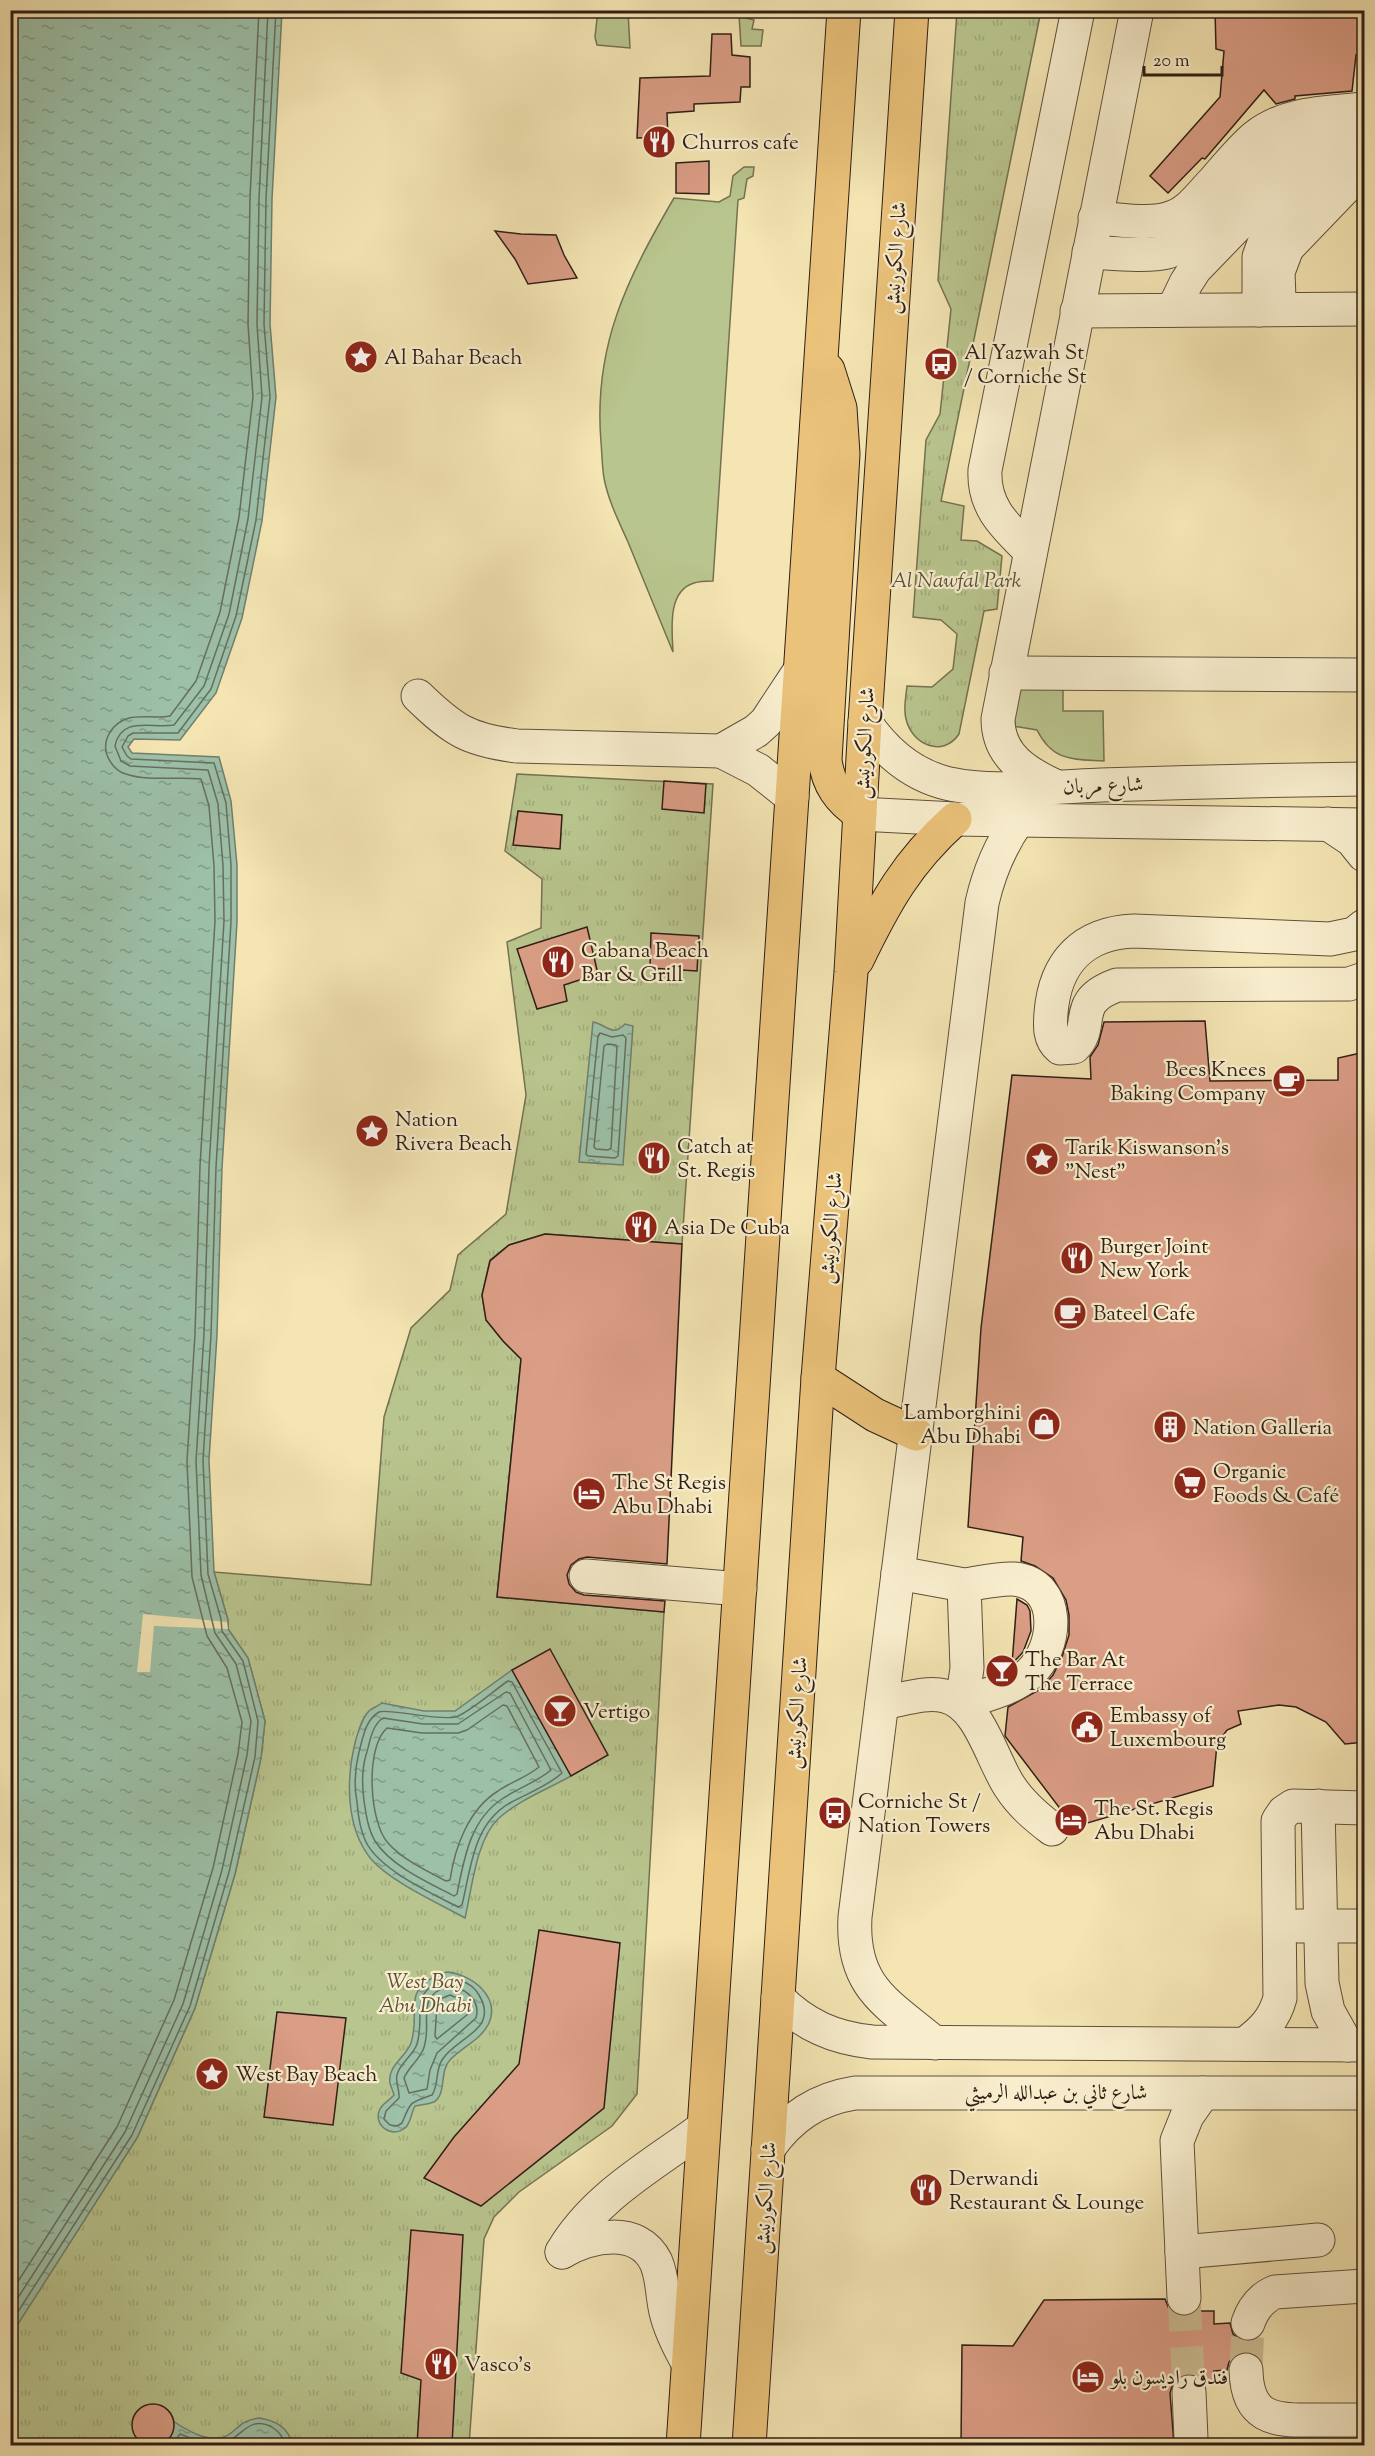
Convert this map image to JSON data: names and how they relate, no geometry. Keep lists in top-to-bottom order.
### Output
{
  "streets": {
    "main road": ["شارع الكورنيش"],
    "street": ["شارع مربان", "شارع ثاني بن عبدالله الرميثي"]
  },
  "crossings": [
    ["شارع الكورنيش", "شارع مربان"],
    ["شارع الكورنيش", "شارع ثاني بن عبدالله الرميثي"]
  ],
  "parks": ["Al Nawfal Park", "West Bay Abu Dhabi"],
  "places": {
    "restaurant": [
      "Churros cafe",
      "Cabana Beach Bar & Grill",
      "Catch at St. Regis",
      "Asia De Cuba",
      "Burger Joint New York",
      "Derwandi Restaurant & Lounge",
      "Vasco's"
    ],
    "place": [
      "Al Bahar Beach",
      "Nation Rivera Beach",
      "Tarik Kiswanson's \"Nest\"",
      "West Bay Beach"
    ],
    "bus stop": ["Al Yazwah St / Corniche St", "Corniche St / Nation Towers"],
    "cafe": ["Bees Knees Baking Company", "Bateel Cafe"],
    "shop": ["Lamborghini Abu Dhabi"],
    "building": ["Nation Galleria"],
    "supermarket": ["Organic Foods & Café"],
    "hotel": ["The St Regis Abu Dhabi", "The St. Regis Abu Dhabi", "فندق راديسون بلو"],
    "bar": ["The Bar At The Terrace", "Vertigo"],
    "public building": ["Embassy of Luxembourg"]
  },
  "scale_bar": "20 m"
}
